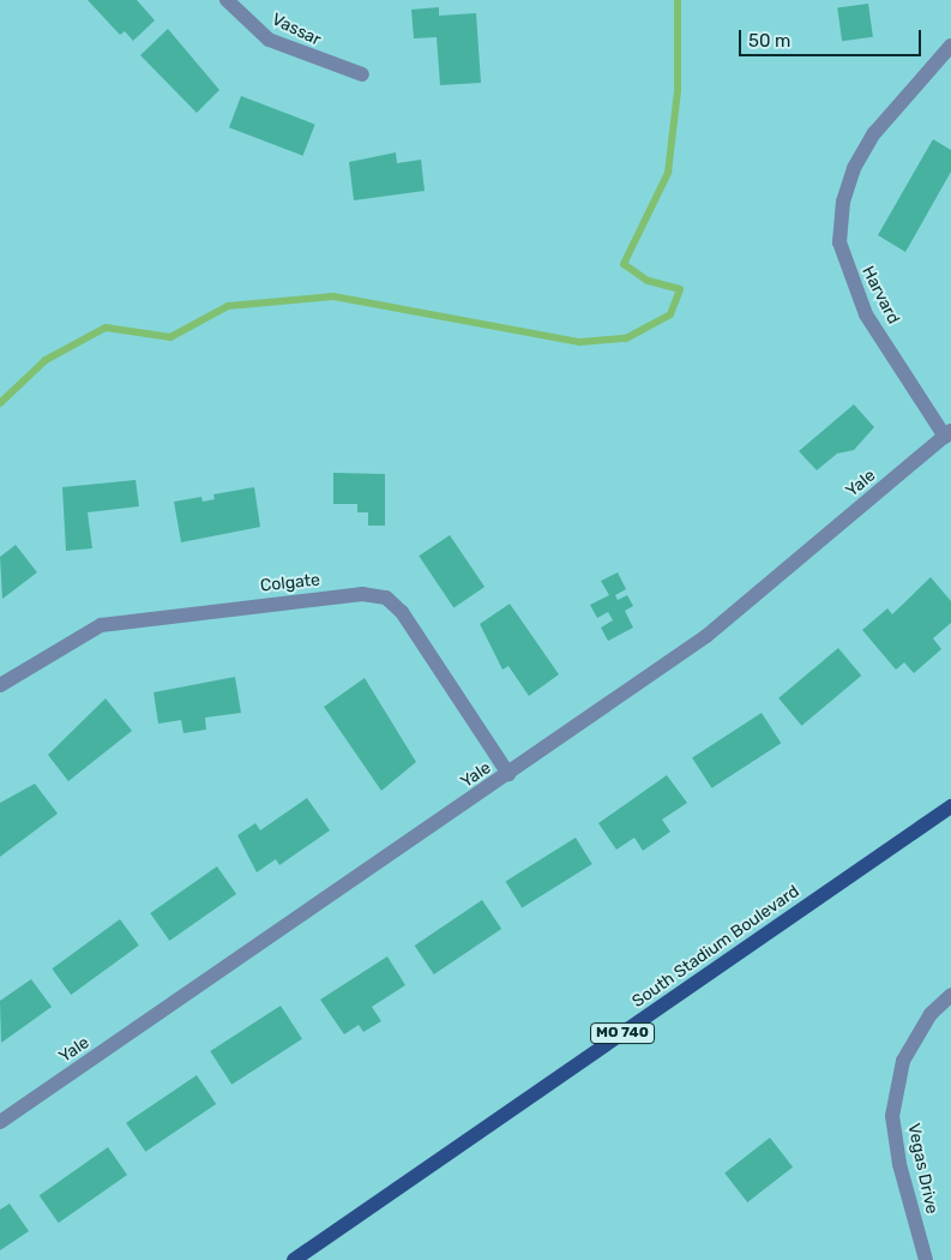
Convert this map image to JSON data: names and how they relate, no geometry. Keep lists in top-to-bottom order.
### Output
{
  "streets": {
    "main road": ["South Stadium Boulevard", "MO 740"],
    "street": [
      "Vassar",
      "Harvard",
      "Yale",
      "Colgate",
      "Vegas Drive"
    ]
  },
  "crossings": [
    ["Harvard", "Yale"],
    ["Yale", "Colgate"]
  ],
  "scale_bar": "50 m"
}
